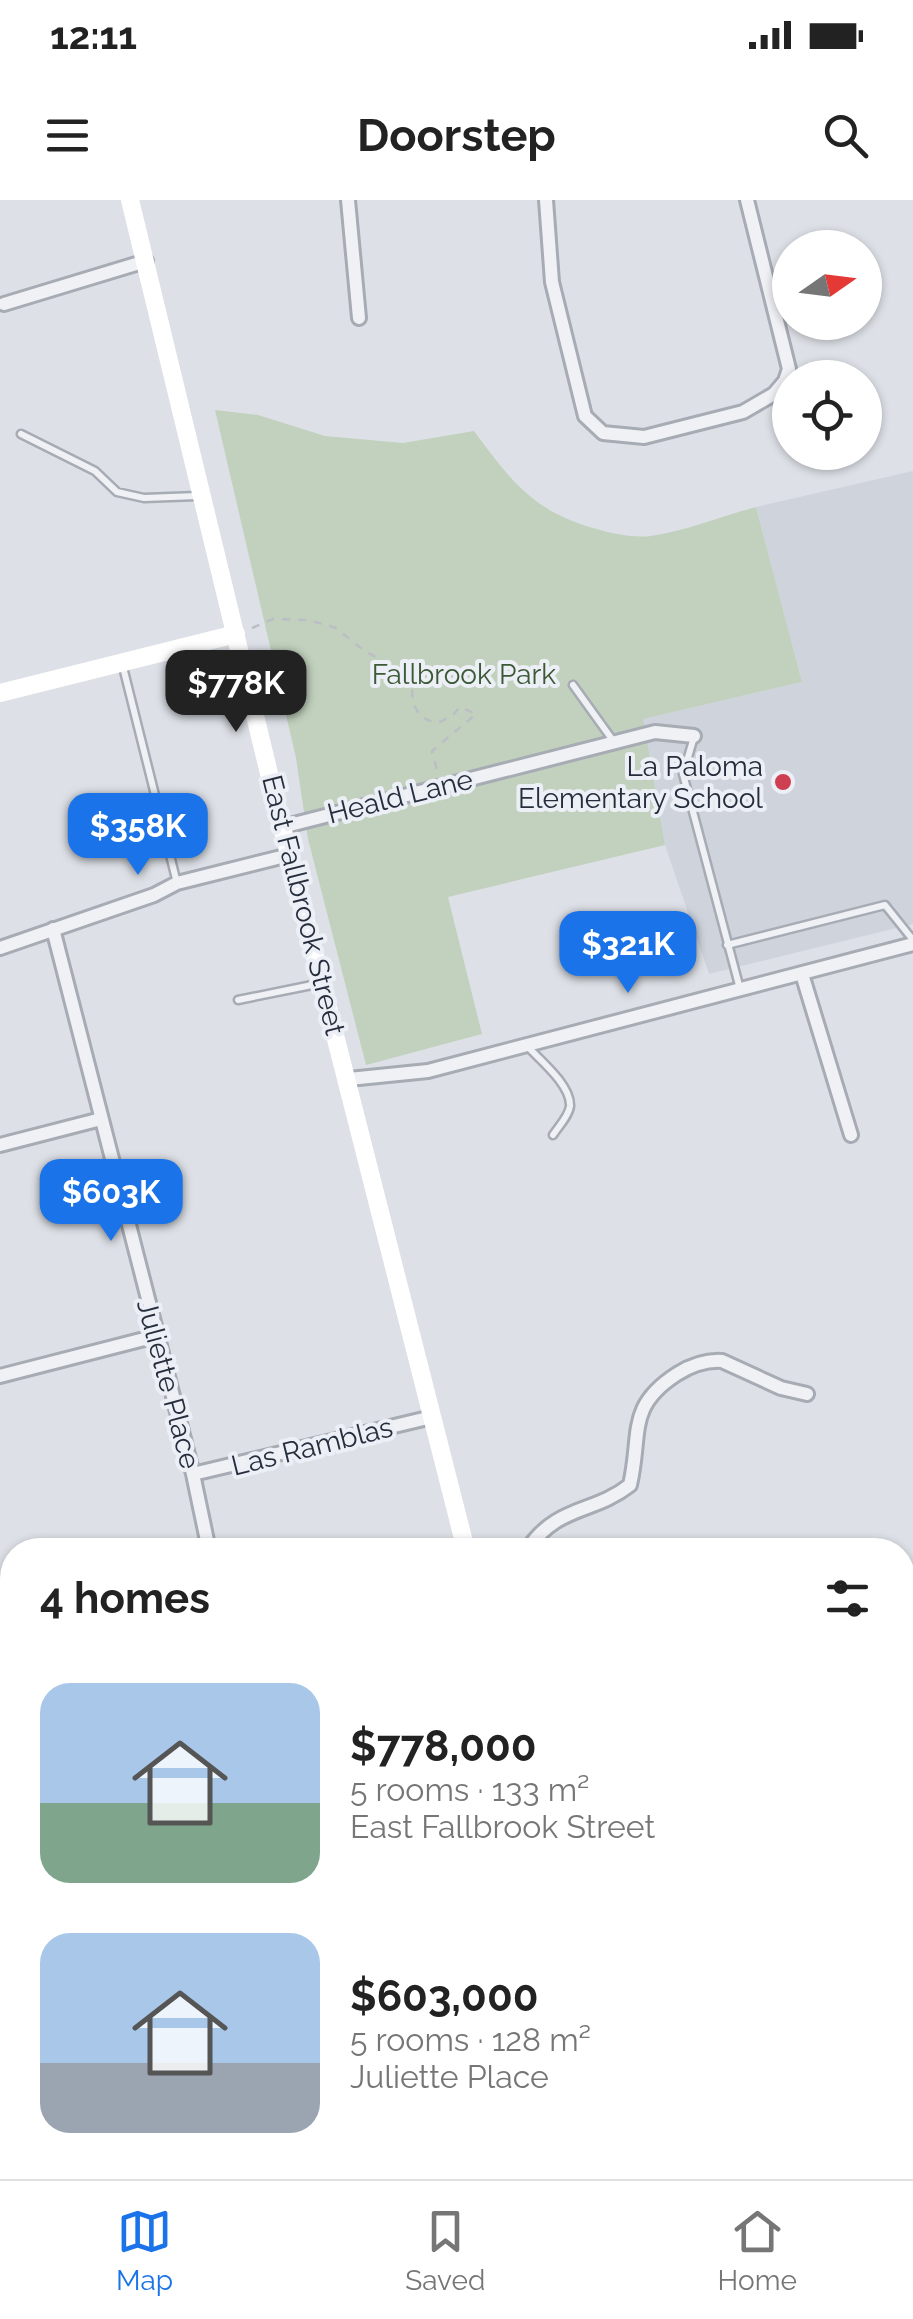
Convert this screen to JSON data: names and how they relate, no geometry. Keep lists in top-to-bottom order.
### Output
{
  "streets": {
    "main road": ["East Fallbrook Street"],
    "street": ["Heald Lane", "Juliette Place", "Las Ramblas"]
  },
  "crossings": [
    ["Heald Lane", "East Fallbrook Street"],
    ["East Fallbrook Street", "Las Ramblas"],
    ["Juliette Place", "Las Ramblas"]
  ],
  "parks": ["Fallbrook Park"],
  "places": ["La Paloma Elementary School"],
  "north": "right",
  "page": {
    "status": "12:11",
    "header": "Doorstep",
    "price": [
      "$778K",
      "$358K",
      "$321K",
      "$603K"
    ],
    "heading": "4 homes",
    "list": [
      {
        "name": "$778,000",
        "note": "5 rooms · 133 m² · East Fallbrook Street"
      },
      {
        "name": "$603,000",
        "note": "5 rooms · 128 m² · Juliette Place"
      }
    ],
    "tabs": ["Map", "Saved", "Home"]
  }
}
